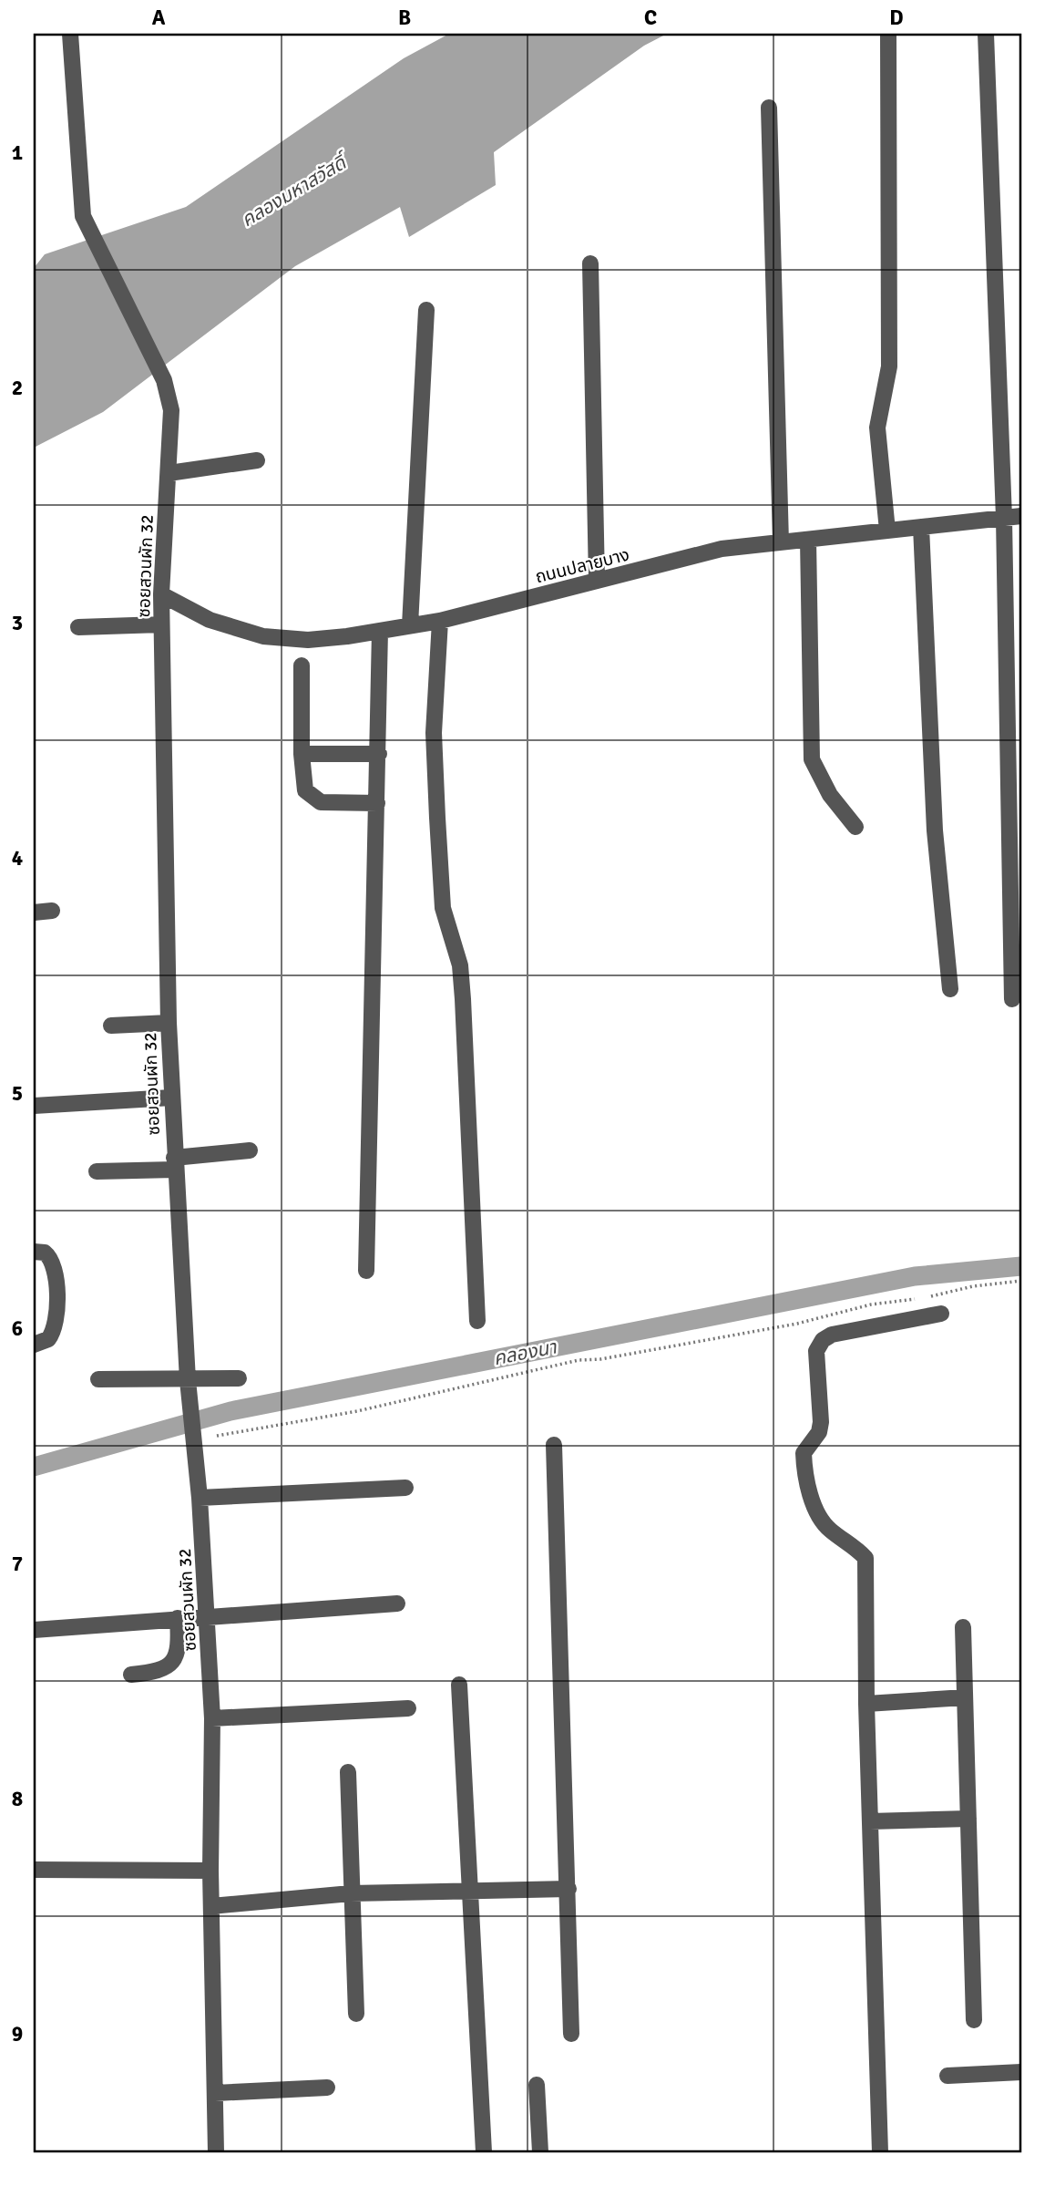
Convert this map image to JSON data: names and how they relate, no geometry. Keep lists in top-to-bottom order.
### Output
{
  "streets": {
    "street": ["ถนนปลายบาง", "ซอยสวนผัก 32"]
  },
  "crossings": [
    ["ถนนปลายบาง", "ซอยสวนผัก 32"]
  ],
  "water": ["คลองมหาสวัสดิ์", "คลองนา"],
  "grid": {
    "columns": [
      "A",
      "B",
      "C",
      "D"
    ],
    "rows": [
      "1",
      "2",
      "3",
      "4",
      "5",
      "6",
      "7",
      "8",
      "9"
    ]
  }
}
